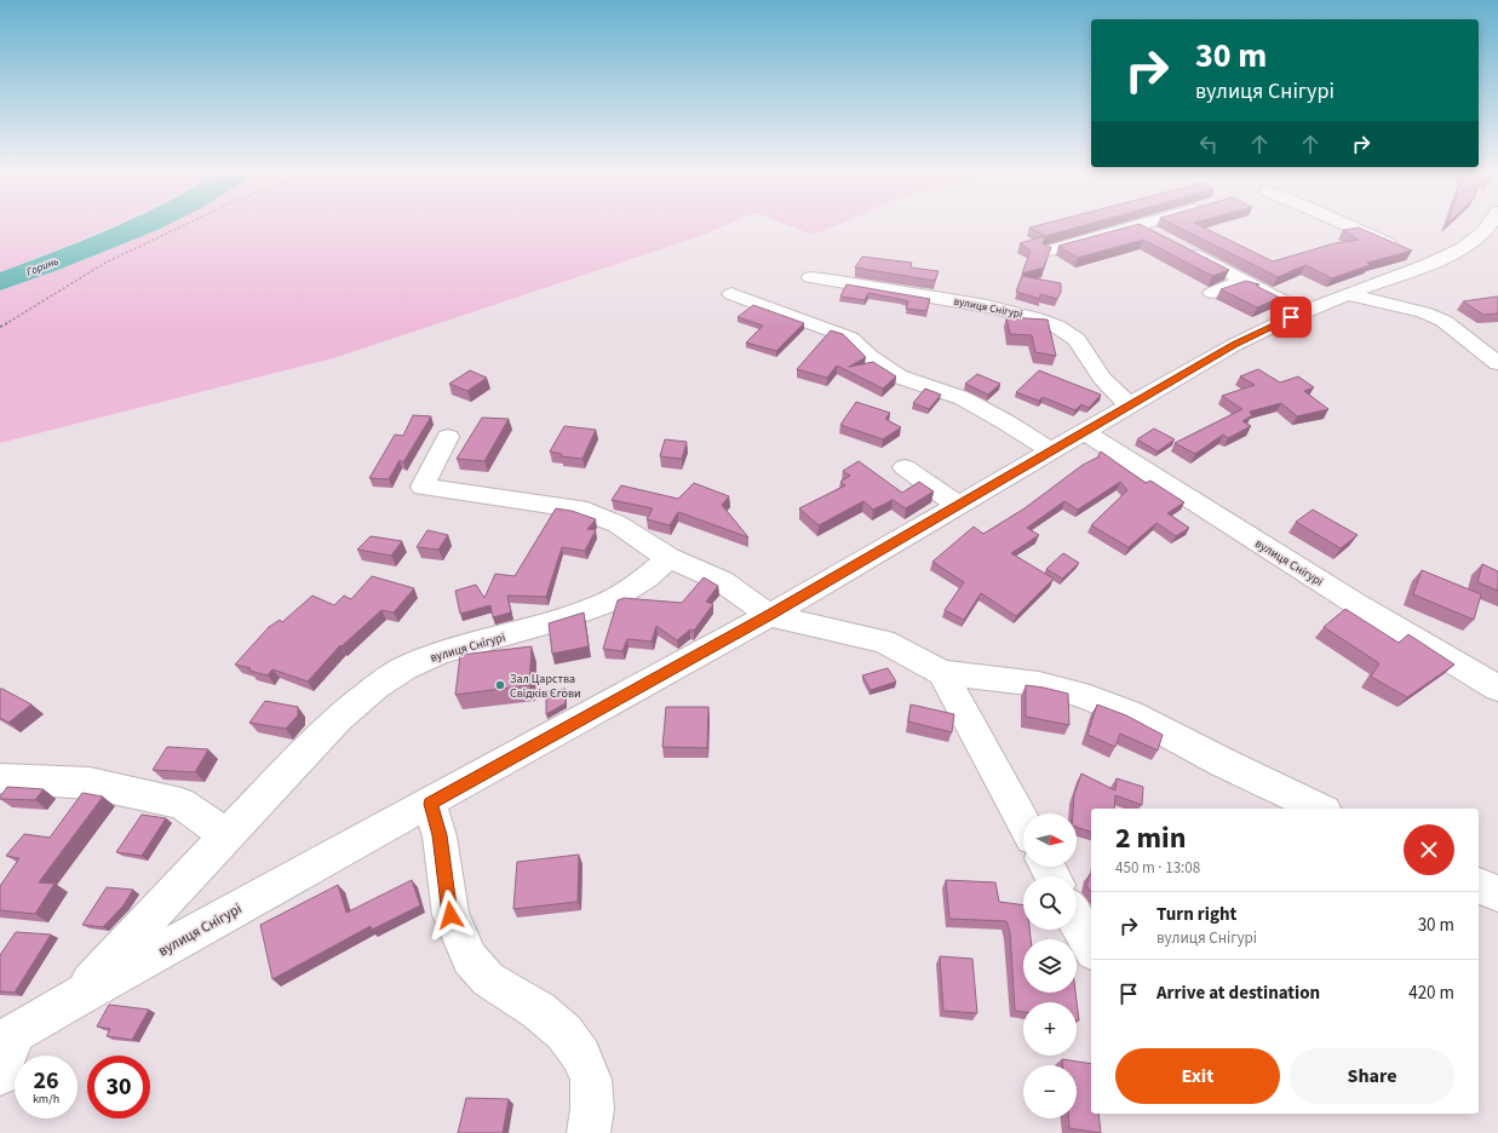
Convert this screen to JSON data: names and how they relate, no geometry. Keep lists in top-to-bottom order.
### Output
{
  "streets": {
    "street": ["вулиця Снігурі"]
  },
  "water": ["Горинь"],
  "places": ["Зал Царства Свідків Єгови"],
  "north": "right",
  "page": {
    "turn": ["30 m", "вулиця Снігурі"],
    "heading": ["2 min", "450 m · 13:08"],
    "map_buttons": ["+", "−"],
    "list": [
      {
        "name": "Turn right",
        "note": "вулиця Снігурі",
        "value": "30 m"
      },
      {
        "name": "Arrive at destination",
        "value": "420 m"
      }
    ],
    "buttons": ["Exit", "Share"],
    "speed": "26 km/h",
    "limit": "30"
  }
}
